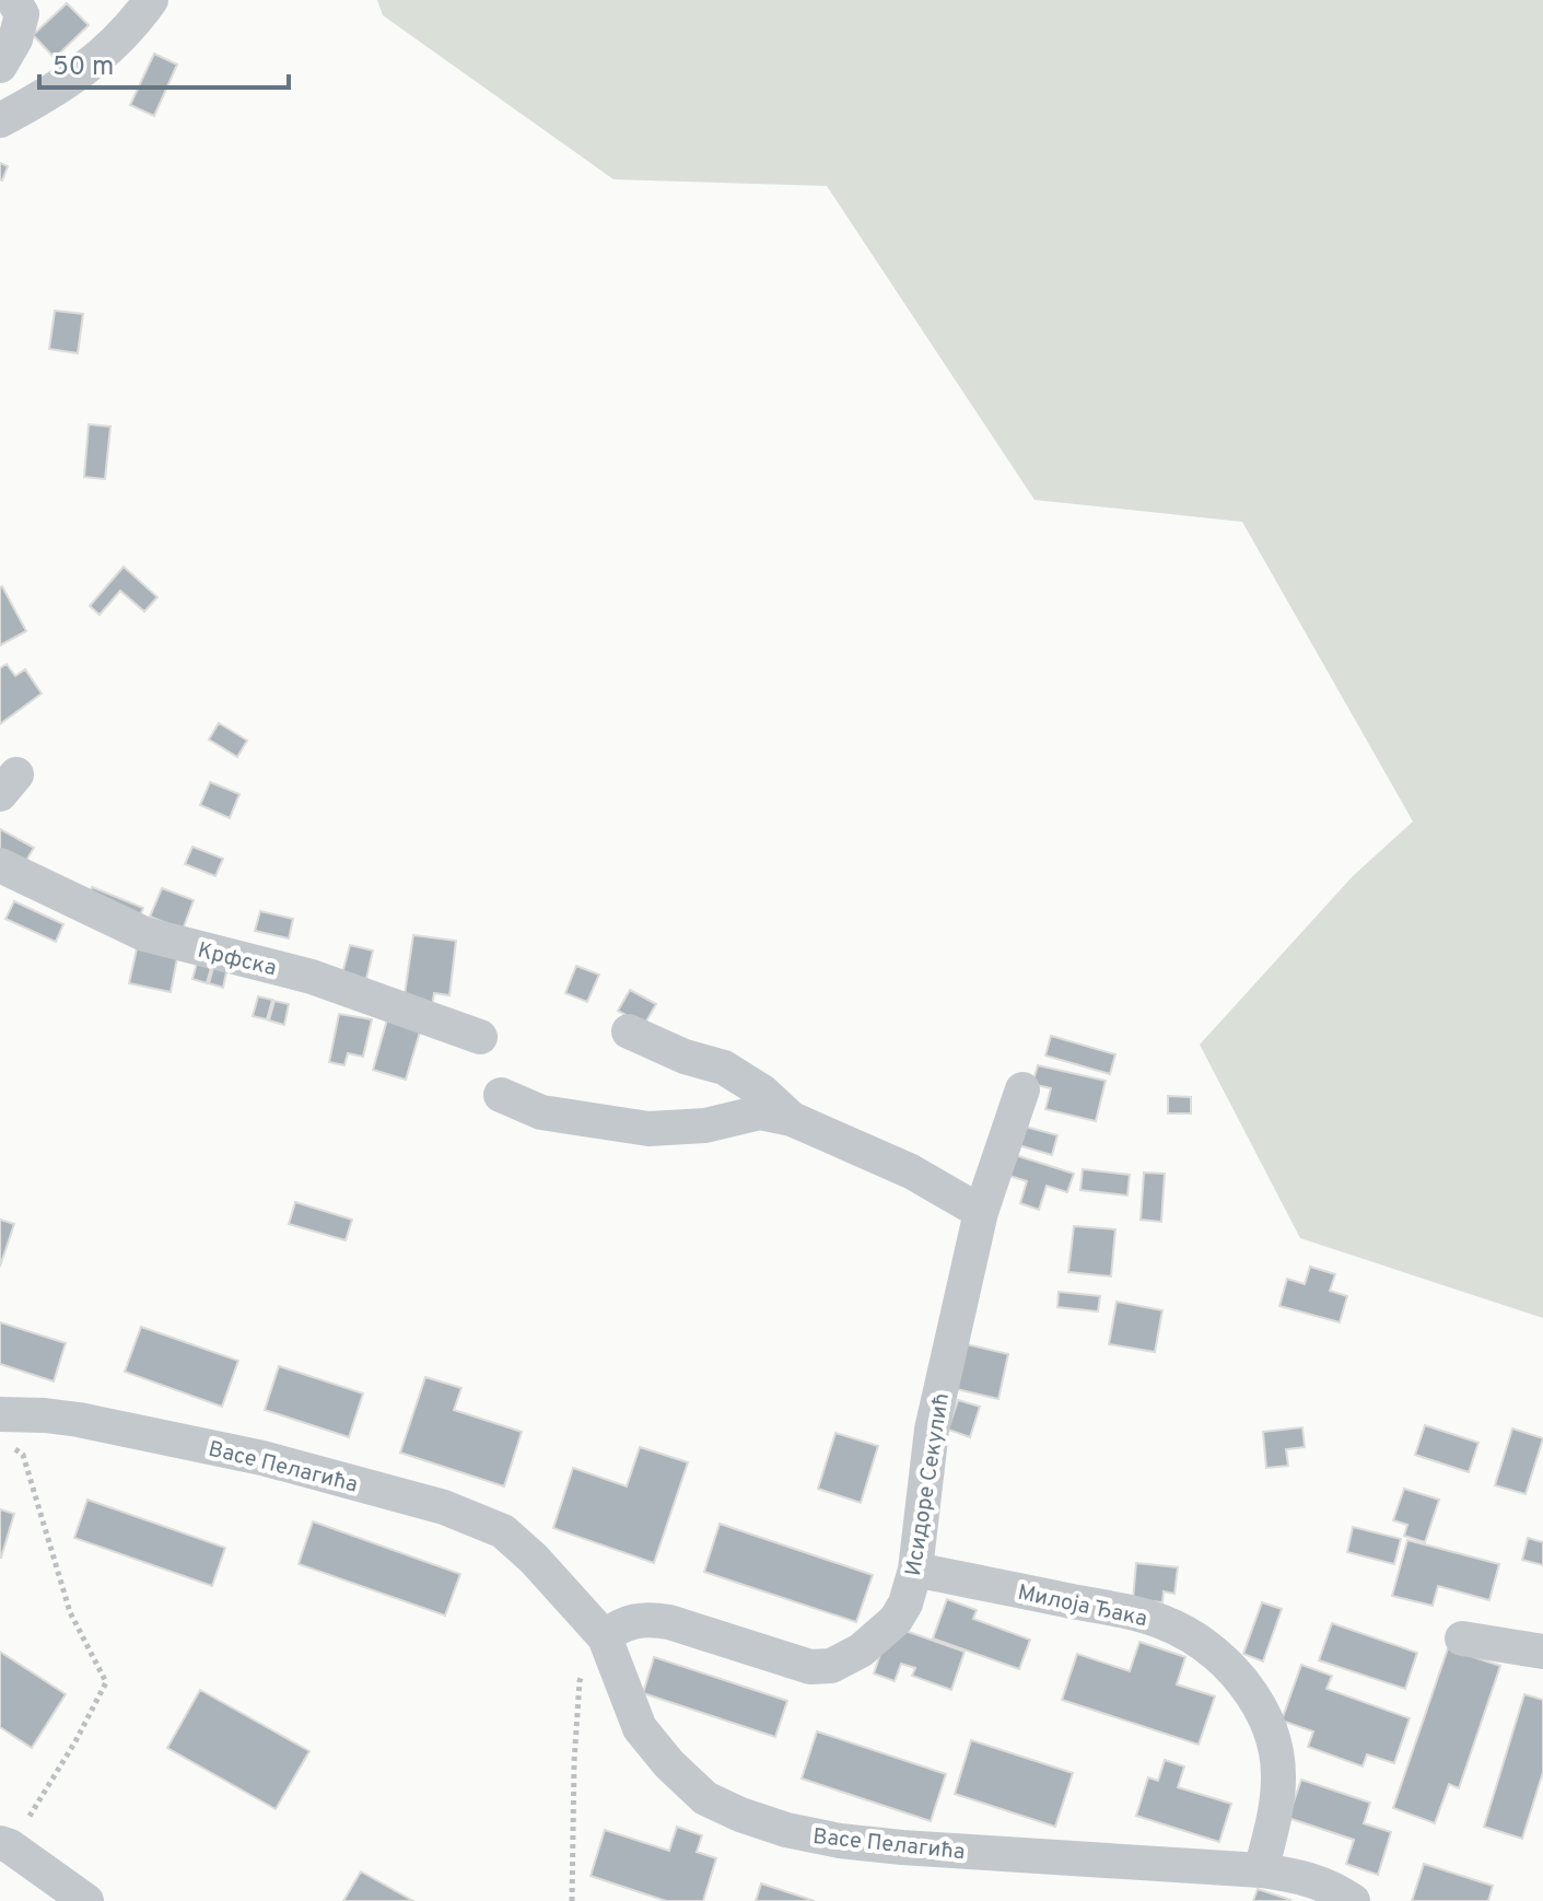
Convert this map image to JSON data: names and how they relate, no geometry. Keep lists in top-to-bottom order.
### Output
{
  "streets": {
    "street": [
      "Крфска",
      "Васе Пелагића",
      "Исидоре Секулић",
      "Милоја Ђака"
    ]
  },
  "crossings": [
    ["Васе Пелагића", "Исидоре Секулић"],
    ["Васе Пелагића", "Милоја Ђака"],
    ["Исидоре Секулић", "Милоја Ђака"]
  ],
  "scale_bar": "50 m"
}
